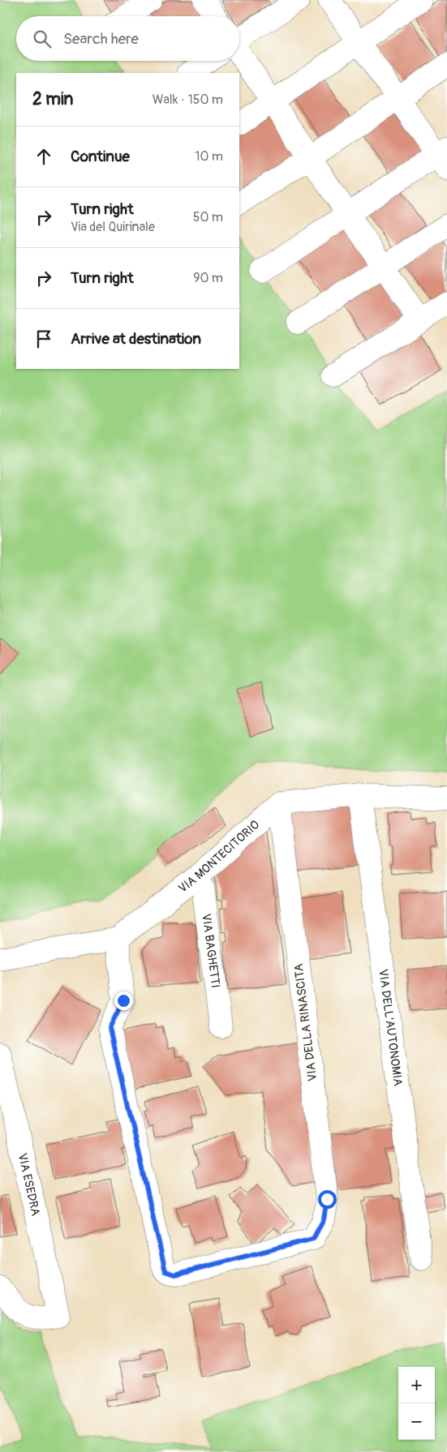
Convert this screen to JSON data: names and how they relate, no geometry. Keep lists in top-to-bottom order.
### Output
{
  "streets": {
    "street": [
      "VIA MONTECITORIO",
      "VIA BAGHETTI",
      "VIA DELLA RINASCITA",
      "VIA DELL'AUTONOMIA",
      "VIA ESEDRA"
    ]
  },
  "crossings": [
    ["VIA MONTECITORIO", "VIA BAGHETTI"],
    ["VIA MONTECITORIO", "VIA DELLA RINASCITA"]
  ],
  "page": {
    "search": "Search here",
    "heading": ["2 min", "Walk · 150 m"],
    "list": [
      ["Continue", "10 m"],
      ["Turn right", "Via del Quirinale", "50 m"],
      ["Turn right", "90 m"],
      "Arrive at destination"
    ],
    "map_buttons": ["+", "−"]
  }
}
